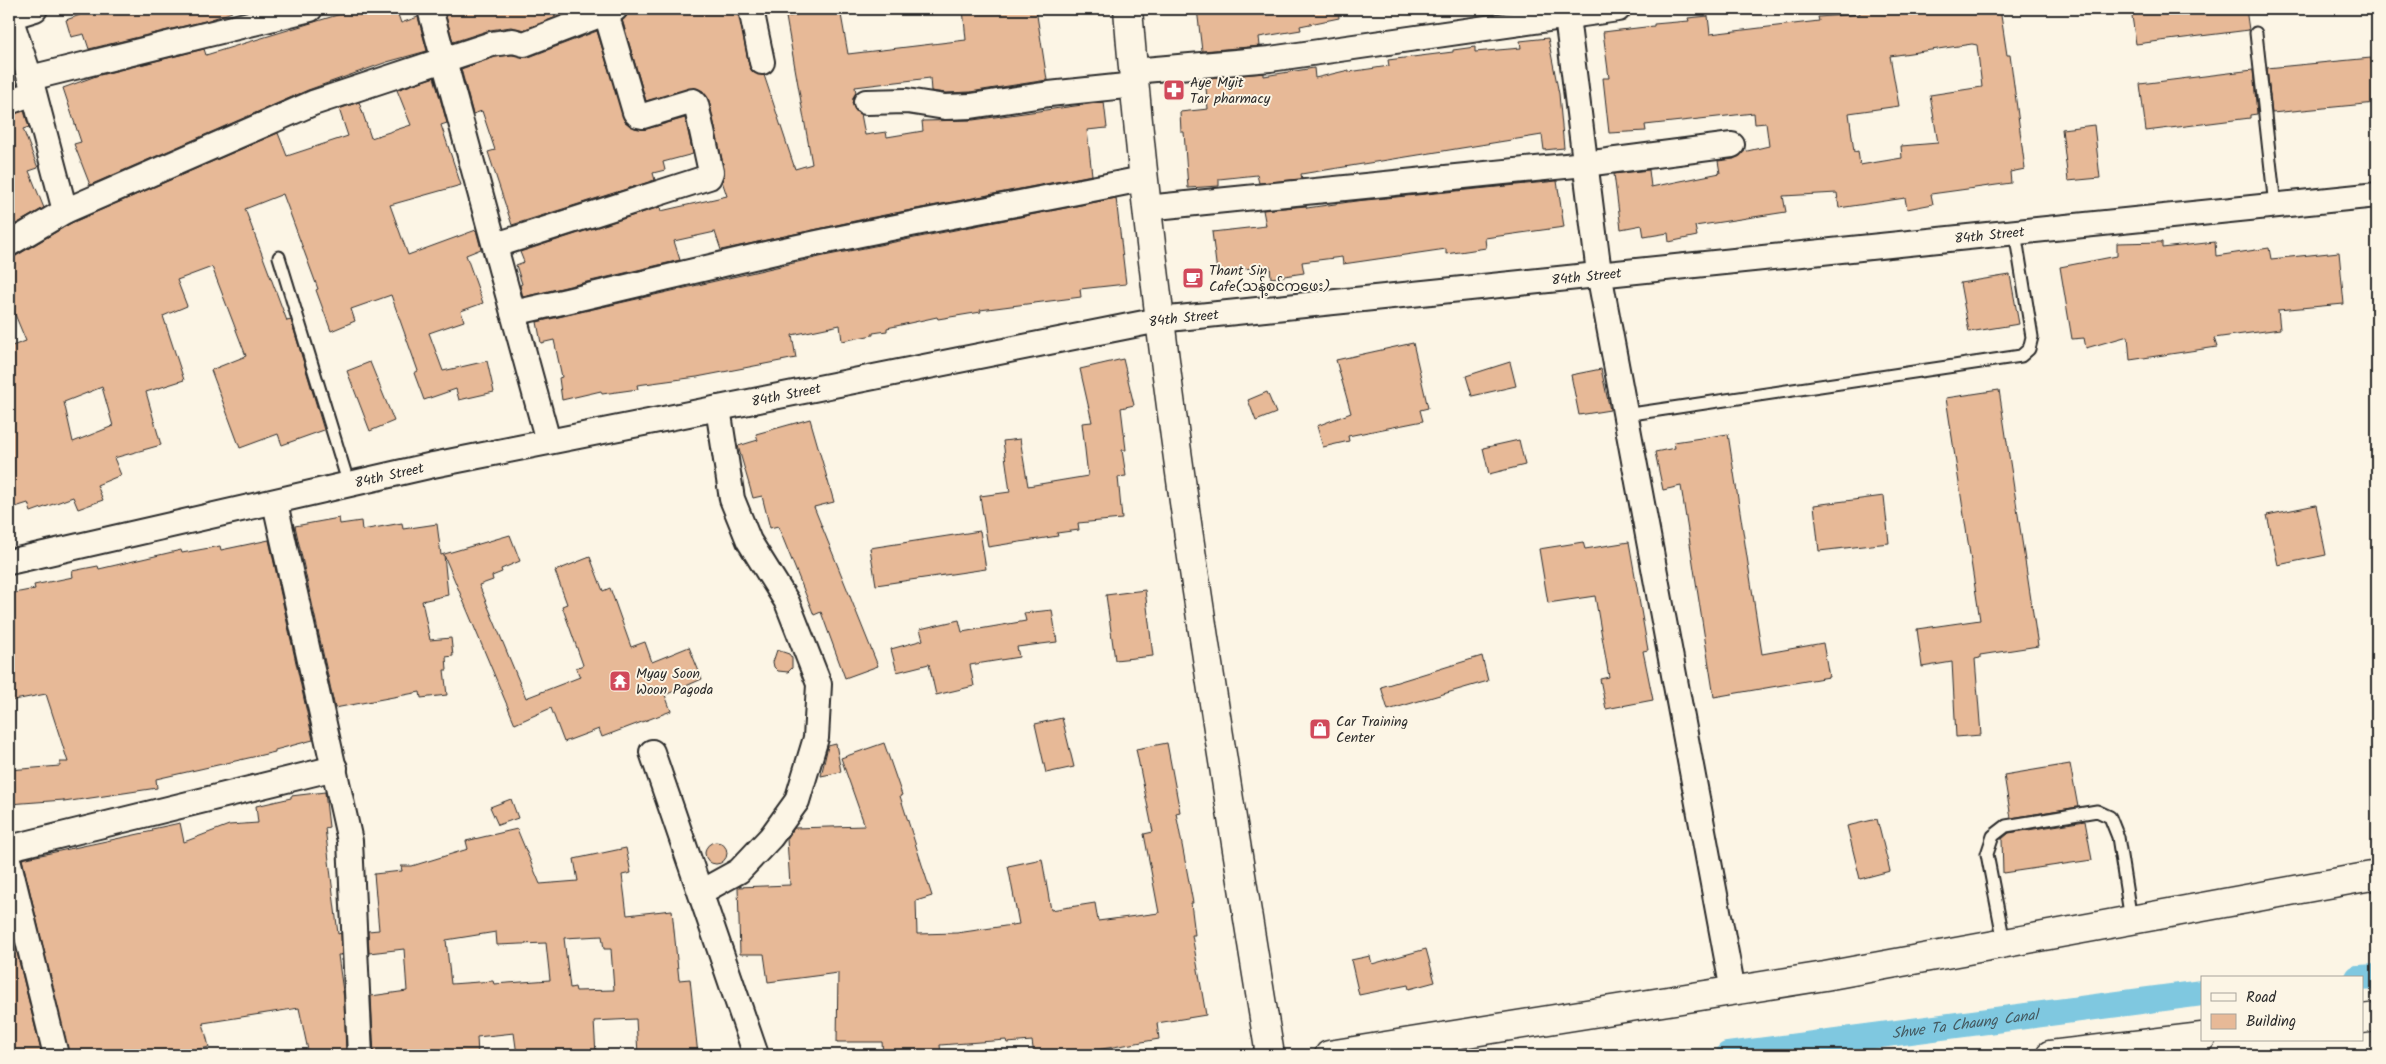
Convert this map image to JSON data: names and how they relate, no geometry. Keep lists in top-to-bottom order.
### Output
{
  "streets": {
    "street": ["84th Street"]
  },
  "water": ["Shwe Ta Chaung Canal"],
  "places": {
    "pharmacy": ["Aye Myit Tar pharmacy"],
    "cafe": ["Thant Sin Cafe(သန့်စင်ကဖေး)"],
    "temple": ["Myay Soon Woon Pagoda"],
    "shop": ["Car Training Center"]
  },
  "legend": ["Road", "Building"]
}
